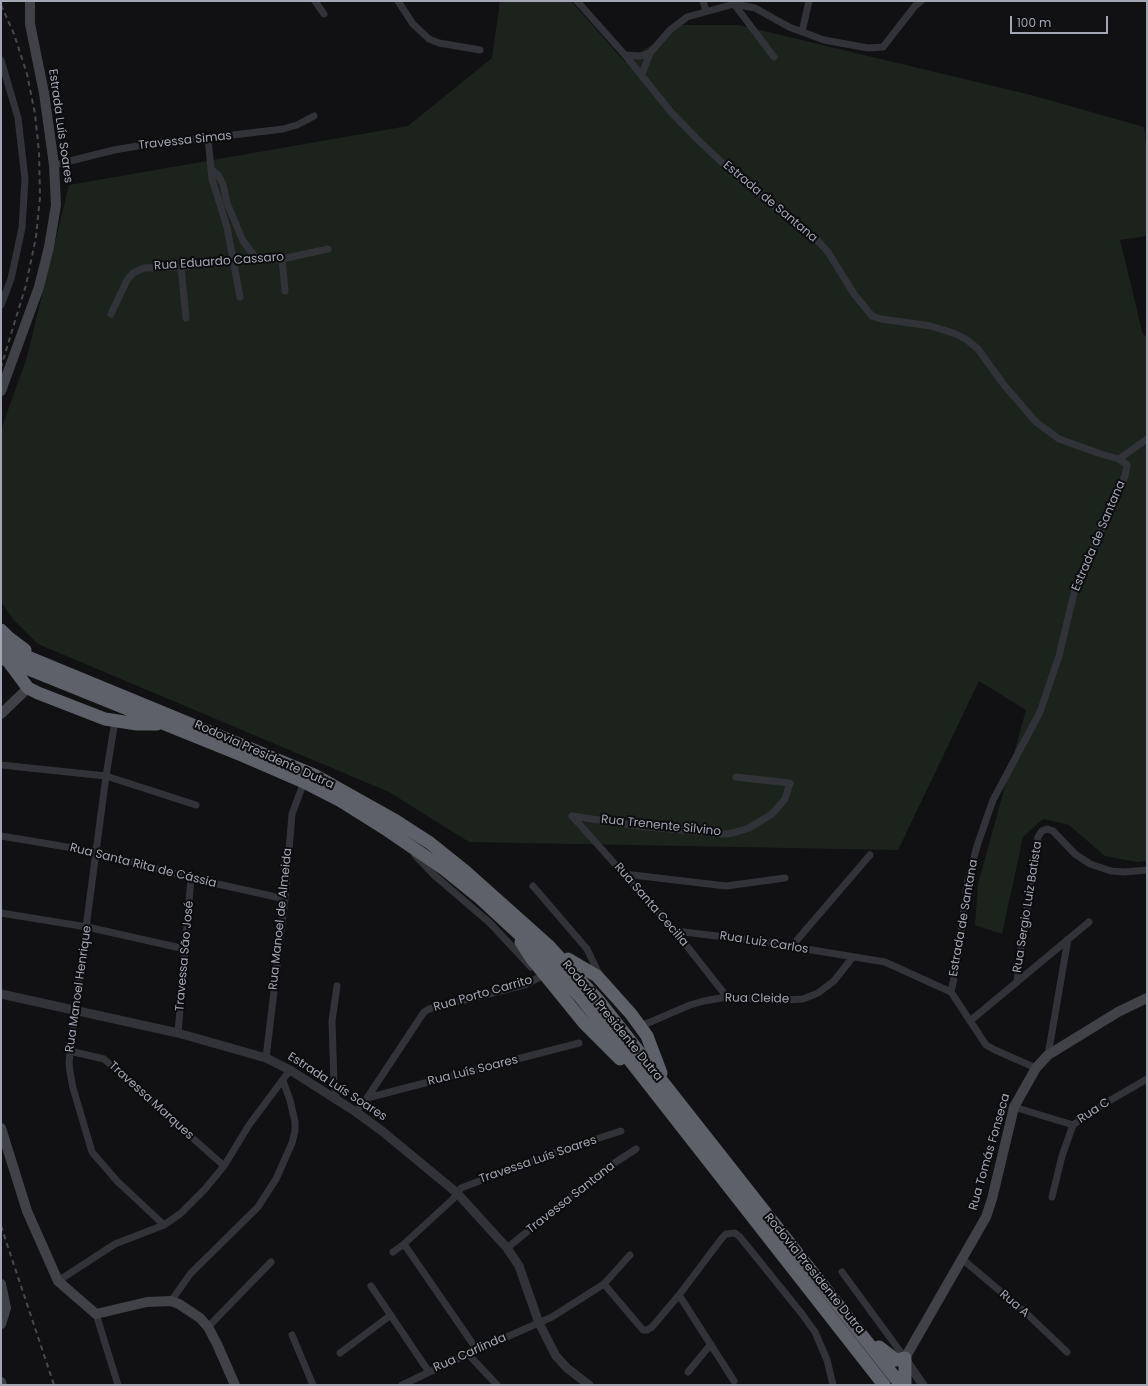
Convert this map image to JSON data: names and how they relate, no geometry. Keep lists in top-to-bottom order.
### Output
{
  "streets": {
    "highway": ["Rodovia Presidente Dutra"],
    "main road": ["Estrada Luís Soares", "Rua Tomás Fonseca"],
    "street": [
      "Travessa Simas",
      "Estrada de Santana",
      "Rua Eduardo Cassaro",
      "Rua Trenente Silvino",
      "Rua Santa Rita de Cássia",
      "Rua Santa Cecilia",
      "Rua Sergio Luiz Batista",
      "Rua Manoel de Almeida",
      "Rua Luiz Carlos",
      "Travessa São José",
      "Rua Manoel Henrique",
      "Rua Porto Carrito",
      "Rua Cleide",
      "Rua Luís Soares",
      "Travessa Marques",
      "Rua C",
      "Travessa Luís Soares",
      "Travessa Santana",
      "Rua A",
      "Rua Carlinda"
    ]
  },
  "crossings": [
    ["Estrada Luís Soares", "Travessa Simas"],
    ["Estrada Luís Soares", "Rua Manoel de Almeida"],
    ["Estrada Luís Soares", "Travessa São José"],
    ["Estrada Luís Soares", "Rua Manoel Henrique"],
    ["Estrada Luís Soares", "Rua Porto Carrito"],
    ["Estrada Luís Soares", "Travessa Luís Soares"],
    ["Estrada Luís Soares", "Travessa Santana"],
    ["Estrada Luís Soares", "Rua Carlinda"],
    ["Rodovia Presidente Dutra", "Rua Manoel de Almeida"],
    ["Rua Trenente Silvino", "Rua Santa Cecilia"],
    ["Rua Santa Rita de Cássia", "Rua Manoel de Almeida"],
    ["Rua Santa Rita de Cássia", "Travessa São José"],
    ["Rua Santa Rita de Cássia", "Rua Manoel Henrique"],
    ["Rua Santa Cecilia", "Rua Luiz Carlos"],
    ["Rua Santa Cecilia", "Rua Cleide"],
    ["Rua Luiz Carlos", "Rua Cleide"],
    ["Rua Manoel Henrique", "Travessa Marques"],
    ["Rua Porto Carrito", "Rua Luís Soares"],
    ["Rua C", "Rua Tomás Fonseca"],
    ["Rua Tomás Fonseca", "Rua A"]
  ],
  "scale_bar": "100 m"
}
